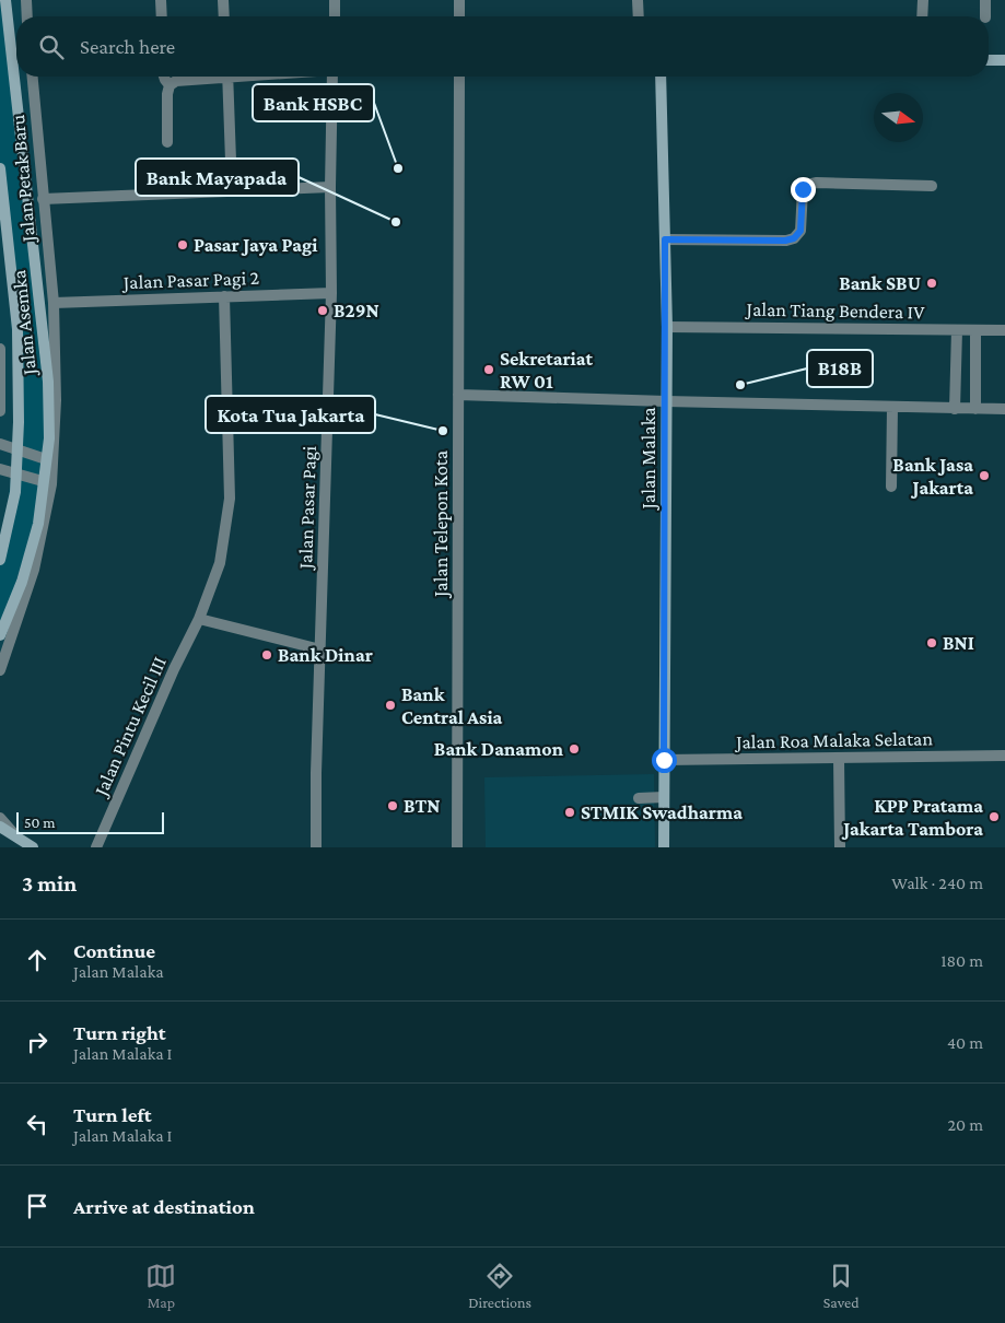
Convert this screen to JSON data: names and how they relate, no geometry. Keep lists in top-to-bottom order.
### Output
{
  "streets": {
    "main road": ["Jalan Asemka", "Jalan Malaka"],
    "street": [
      "Jalan Petak Baru",
      "Jalan Pasar Pagi 2",
      "Jalan Tiang Bendera IV",
      "Jalan Pasar Pagi",
      "Jalan Telepon Kota",
      "Jalan Pintu Kecil III",
      "Jalan Roa Malaka Selatan"
    ]
  },
  "crossings": [
    ["Jalan Petak Baru", "Jalan Pasar Pagi 2"],
    ["Jalan Pasar Pagi 2", "Jalan Pasar Pagi"],
    ["Jalan Pasar Pagi 2", "Jalan Pintu Kecil III"],
    ["Jalan Tiang Bendera IV", "Jalan Malaka"],
    ["Jalan Malaka", "Jalan Roa Malaka Selatan"]
  ],
  "places": [
    "Bank HSBC",
    "Bank Mayapada",
    "Pasar Jaya Pagi",
    "Bank SBU",
    "B29N",
    "Sekretariat RW 01",
    "B18B",
    "Kota Tua Jakarta",
    "Bank Jasa Jakarta",
    "BNI",
    "Bank Dinar",
    "Bank Central Asia",
    "Bank Danamon",
    "BTN",
    "STMIK Swadharma",
    "KPP Pratama Jakarta Tambora"
  ],
  "scale_bar": "50 m",
  "north": "right",
  "page": {
    "search": "Search here",
    "scale": "50 m",
    "heading": ["3 min", "Walk · 240 m"],
    "list": [
      ["Continue", "Jalan Malaka", "180 m"],
      ["Turn right", "Jalan Malaka I", "40 m"],
      ["Turn left", "Jalan Malaka I", "20 m"],
      "Arrive at destination"
    ],
    "nav": ["Map", "Directions", "Saved"]
  }
}
